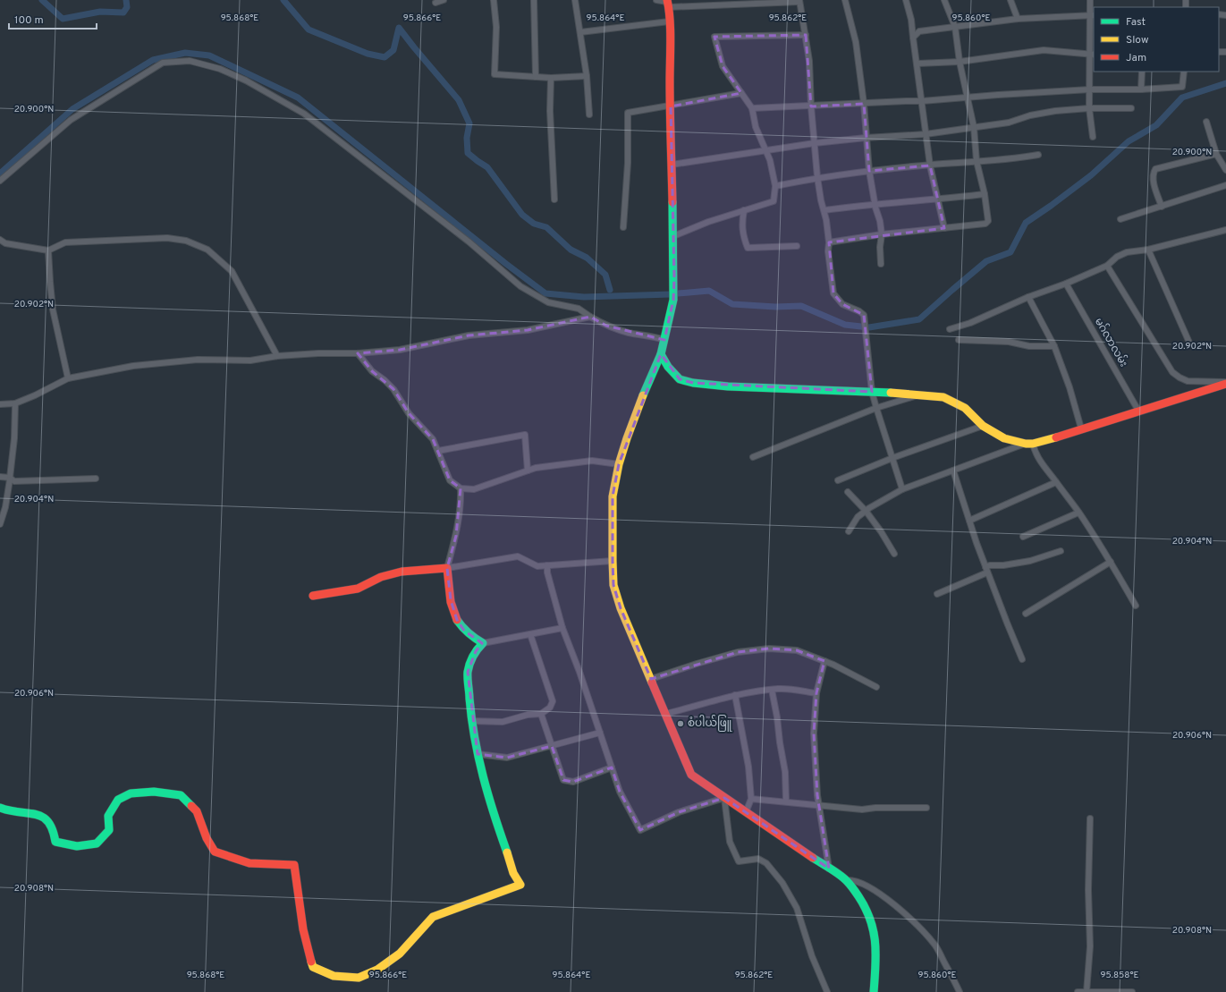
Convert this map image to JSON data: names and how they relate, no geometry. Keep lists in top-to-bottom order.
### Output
{
  "streets": {
    "street": ["မဂ်လာလမ်း"]
  },
  "places": ["စံပါယ်ဖြူ"],
  "legend": ["Fast", "Slow", "Jam"],
  "scale_bar": "100 m",
  "coordinates": [
    "95.868°E",
    "95.866°E",
    "95.864°E",
    "95.862°E",
    "95.860°E",
    "20.900°N",
    "20.902°N",
    "20.904°N",
    "20.906°N",
    "20.908°N",
    "95.858°E"
  ]
}
